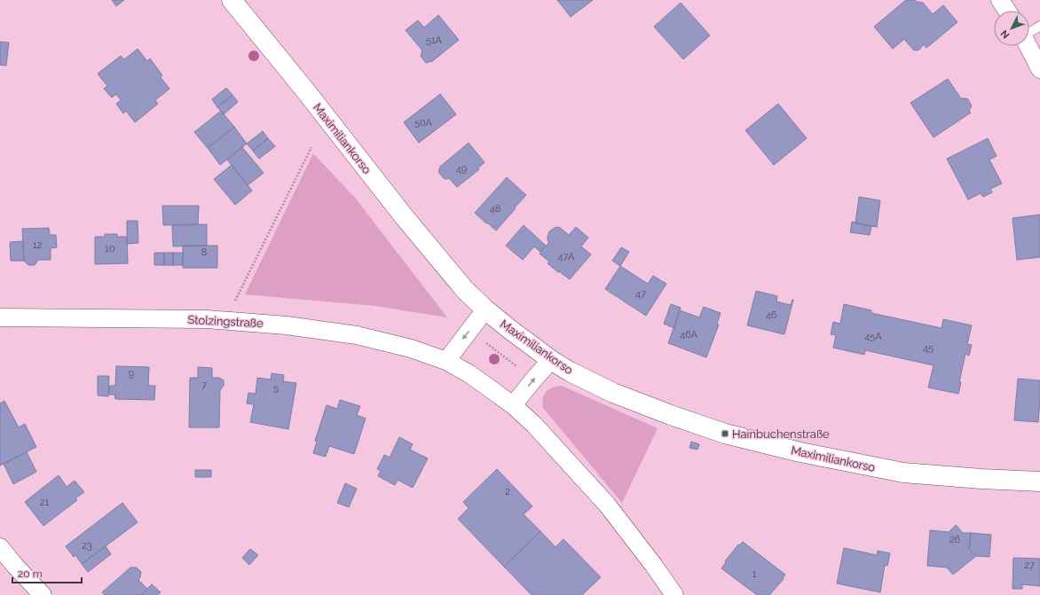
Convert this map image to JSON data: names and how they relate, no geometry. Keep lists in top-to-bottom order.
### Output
{
  "streets": {
    "street": ["Maximiliankorso", "Stolzingstraße"]
  },
  "places": {
    "transit": ["Hainbuchenstraße"]
  },
  "house_numbers": [
    "51A",
    "50A",
    "49",
    "48",
    "12",
    "10",
    "8",
    "47A",
    "47",
    "46",
    "46A",
    "45A",
    "45",
    "9",
    "7",
    "5",
    "2",
    "21",
    "26",
    "23",
    "27",
    "1"
  ],
  "scale_bar": "20 m",
  "north": "bottom left"
}
